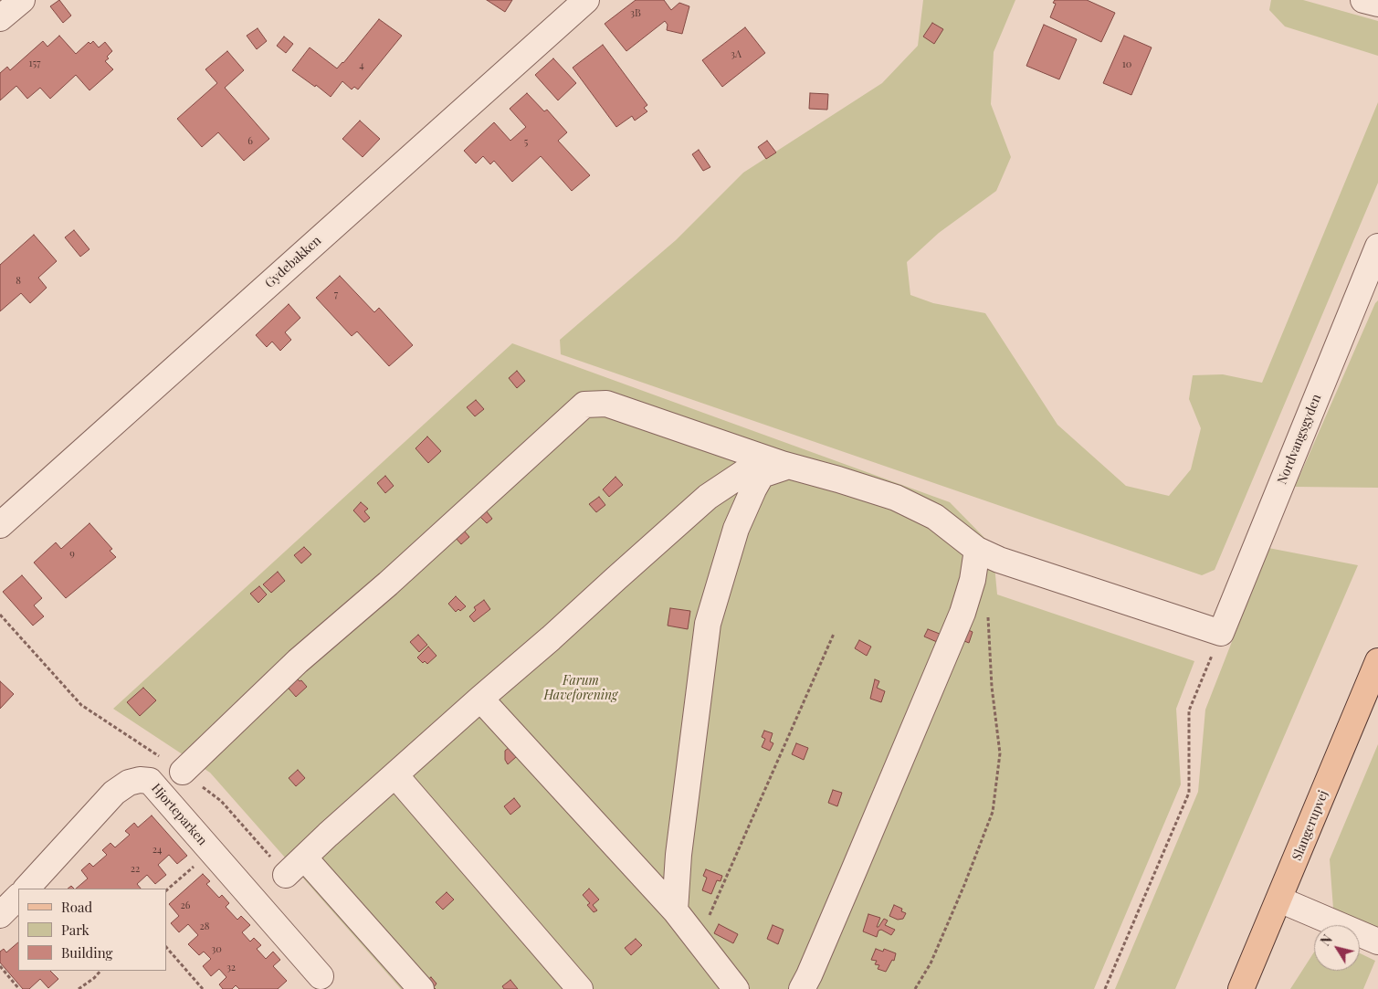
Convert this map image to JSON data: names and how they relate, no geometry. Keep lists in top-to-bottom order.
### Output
{
  "streets": {
    "main road": ["Slangerupvej"],
    "street": ["Gydebakken", "Nordvangsgyden", "Hjorteparken"]
  },
  "parks": ["Farum Haveforening"],
  "house_numbers": [
    "3B",
    "3A",
    "157",
    "10",
    "4",
    "6",
    "5",
    "8",
    "7",
    "9",
    "24",
    "22",
    "26",
    "28",
    "30",
    "32"
  ],
  "legend": ["Road", "Park", "Building"],
  "north": "top left"
}
